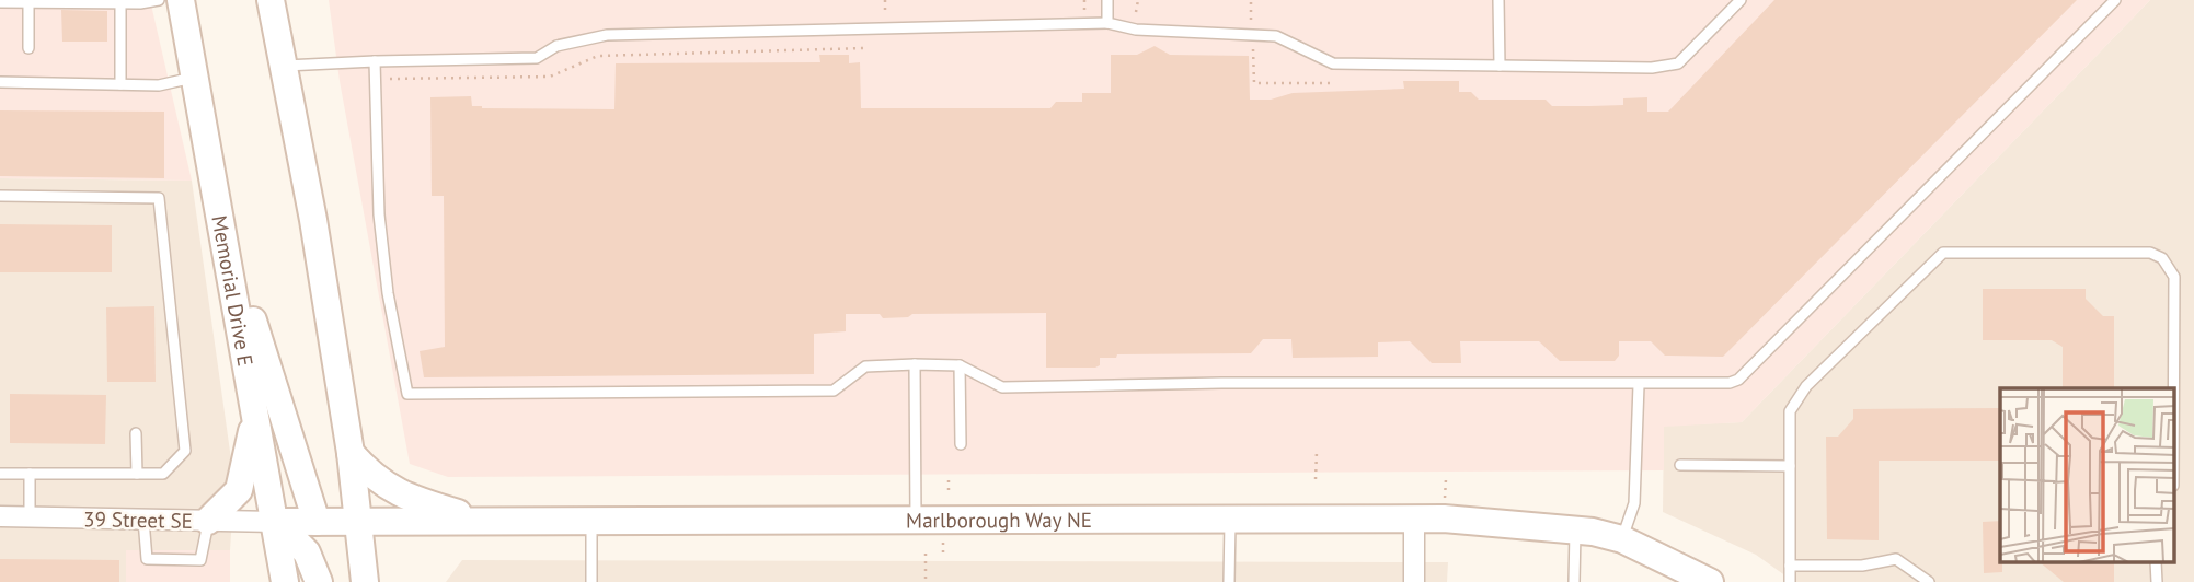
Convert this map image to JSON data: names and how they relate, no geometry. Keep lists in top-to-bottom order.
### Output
{
  "streets": {
    "main road": ["Memorial Drive E", "Marlborough Way NE"],
    "street": ["39 Street SE"]
  },
  "crossings": [
    ["Memorial Drive E", "39 Street SE"],
    ["Memorial Drive E", "Marlborough Way NE"],
    ["39 Street SE", "Marlborough Way NE"]
  ]
}
